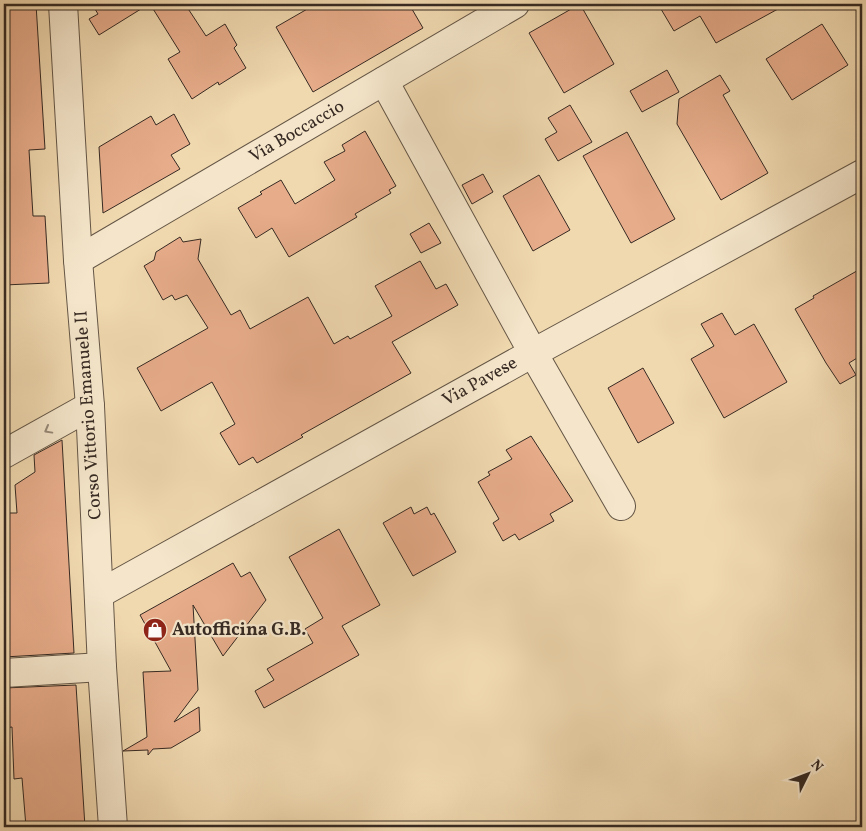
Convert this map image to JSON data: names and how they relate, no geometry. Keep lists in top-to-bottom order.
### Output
{
  "streets": {
    "street": ["Via Boccaccio", "Via Pavese", "Corso Vittorio Emanuele II"]
  },
  "crossings": [
    ["Via Boccaccio", "Corso Vittorio Emanuele II"],
    ["Via Pavese", "Corso Vittorio Emanuele II"]
  ],
  "places": {
    "shop": ["Autofficina G.B."]
  },
  "north": "top right"
}
